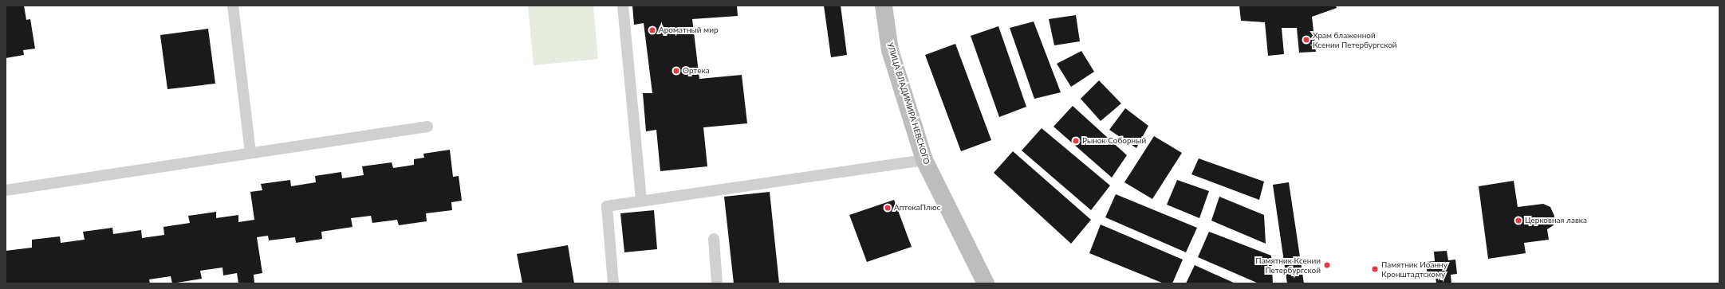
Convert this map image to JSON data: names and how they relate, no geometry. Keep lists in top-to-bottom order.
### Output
{
  "streets": {
    "street": ["УЛИЦА ВЛАДИМИРА НЕВСКОГО"]
  },
  "places": [
    "Ароматный мир",
    "Храм блаженной Ксении Петербургской",
    "Ортека",
    "Рынок Соборный",
    "АптекаПлюс",
    "Церковная лавка",
    "Памятник Ксении Петербургской",
    "Памятник Иоанну Кронштадтскому"
  ]
}
